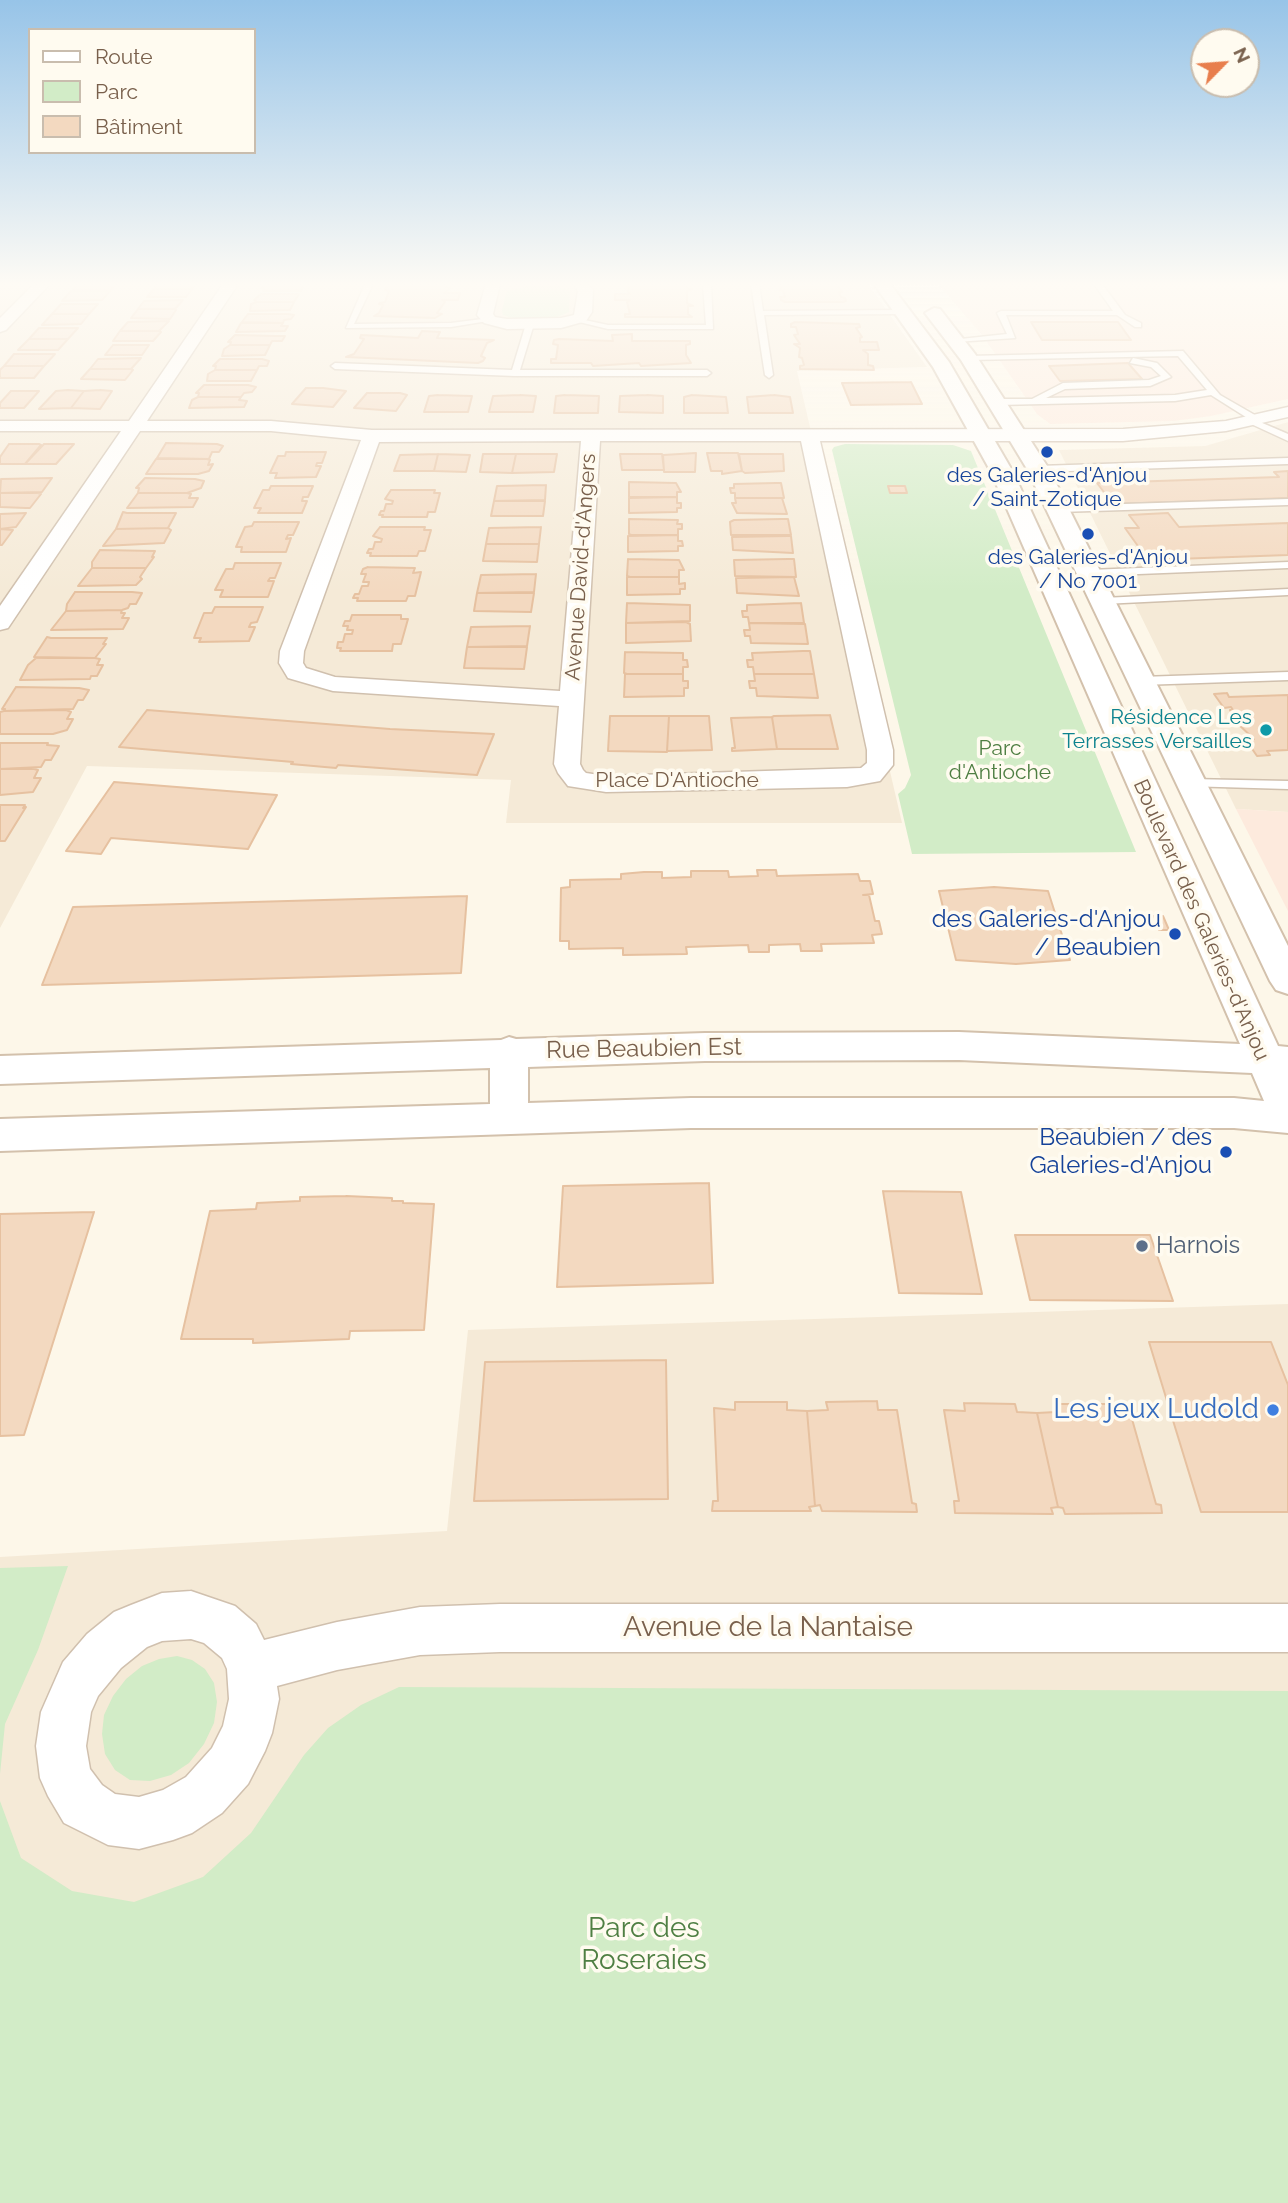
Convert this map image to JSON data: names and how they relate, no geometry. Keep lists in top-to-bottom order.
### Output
{
  "streets": {
    "street": [
      "Avenue David-d'Angers",
      "Place D'Antioche",
      "Boulevard des Galeries-d'Anjou",
      "Rue Beaubien Est",
      "Avenue de la Nantaise"
    ]
  },
  "crossings": [
    ["Avenue David-d'Angers", "Place D'Antioche"],
    ["Boulevard des Galeries-d'Anjou", "Rue Beaubien Est"]
  ],
  "parks": ["Parc d'Antioche", "Parc des Roseraies"],
  "places": [
    "des Galeries-d'Anjou / Saint-Zotique",
    "des Galeries-d'Anjou / No 7001",
    "Résidence Les Terrasses Versailles",
    "des Galeries-d'Anjou / Beaubien",
    "Beaubien / des Galeries-d'Anjou",
    "Harnois",
    "Les jeux Ludold"
  ],
  "legend": ["Route", "Parc", "Bâtiment"],
  "north": "top right"
}
